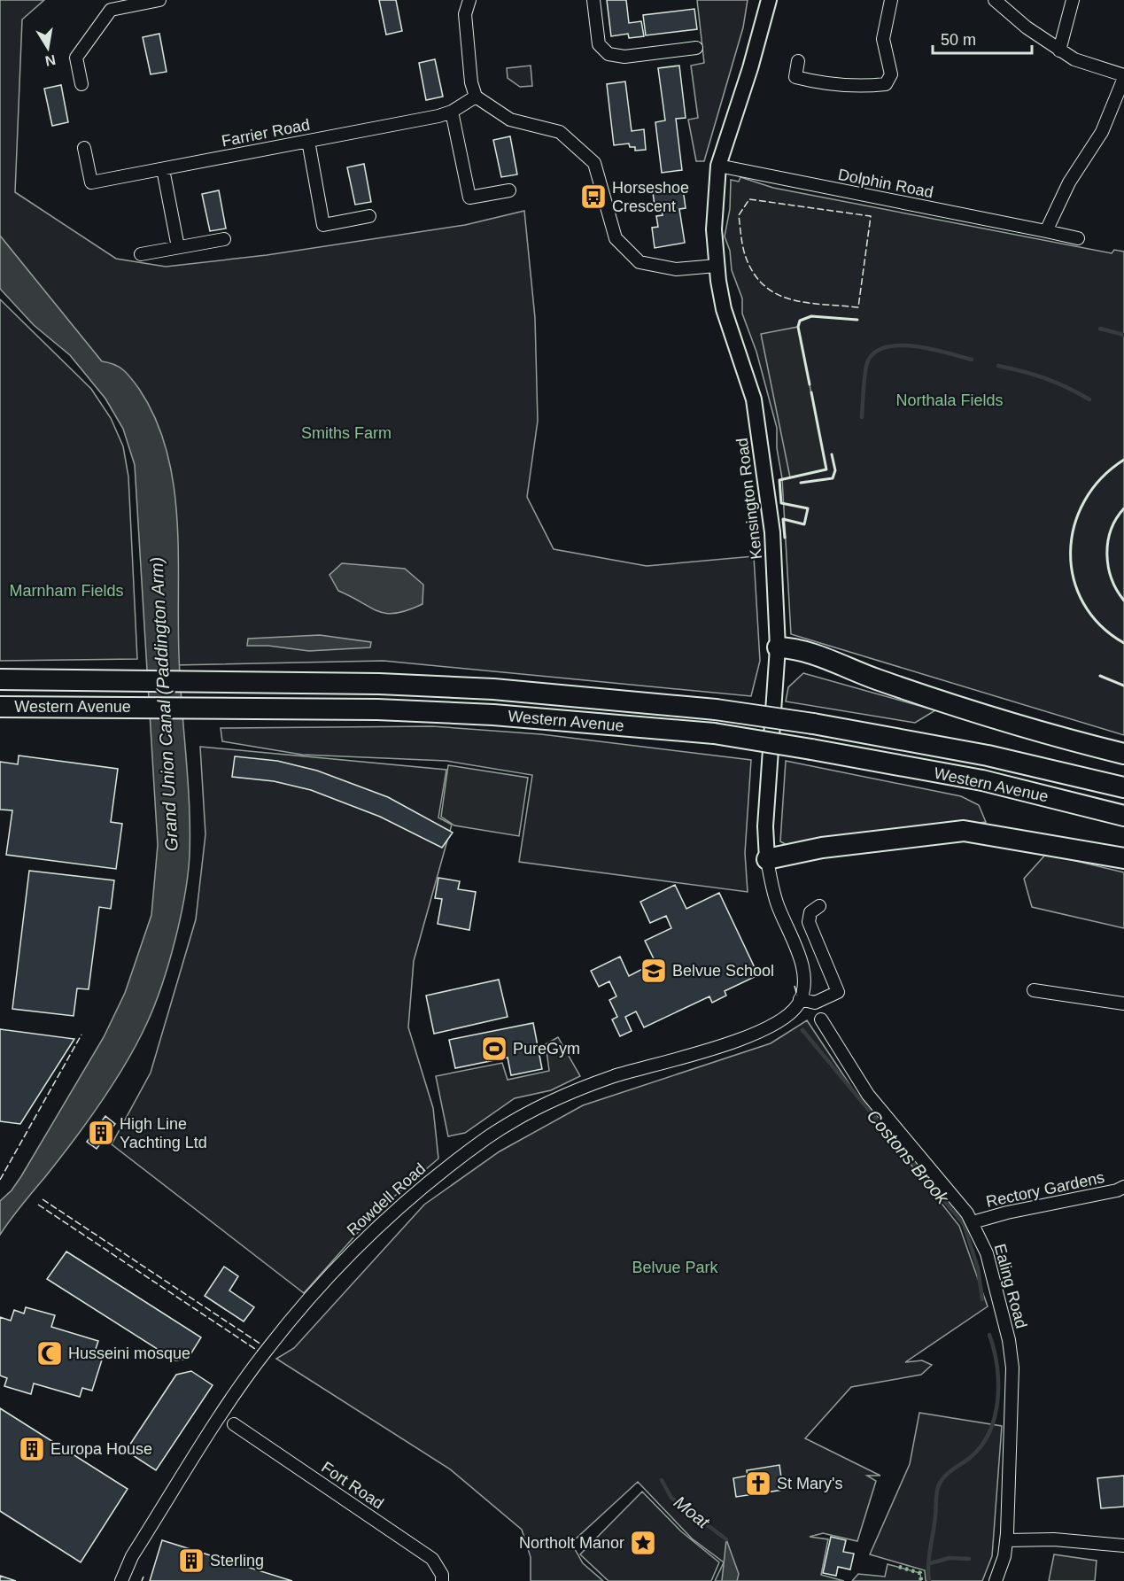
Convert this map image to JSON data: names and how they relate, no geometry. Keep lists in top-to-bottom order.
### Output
{
  "streets": {
    "highway": ["Western Avenue"],
    "street": [
      "Farrier Road",
      "Dolphin Road",
      "Kensington Road",
      "Rectory Gardens",
      "Rowdell Road",
      "Ealing Road",
      "Fort Road"
    ]
  },
  "crossings": [
    ["Dolphin Road", "Kensington Road"],
    ["Kensington Road", "Rowdell Road"],
    ["Rectory Gardens", "Ealing Road"]
  ],
  "water": ["Grand Union Canal (Paddington Arm)", "Costons Brook", "Moat"],
  "parks": [
    "Northala Fields",
    "Smiths Farm",
    "Marnham Fields",
    "Belvue Park"
  ],
  "places": {
    "bus stop": ["Horseshoe Crescent"],
    "school or university": ["Belvue School"],
    "sports": ["PureGym"],
    "building": ["High Line Yachting Ltd", "Europa House", "Sterling"],
    "mosque": ["Husseini mosque"],
    "church": ["St Mary's"],
    "place": ["Northolt Manor"]
  },
  "scale_bar": "50 m",
  "north": "bottom"
}
